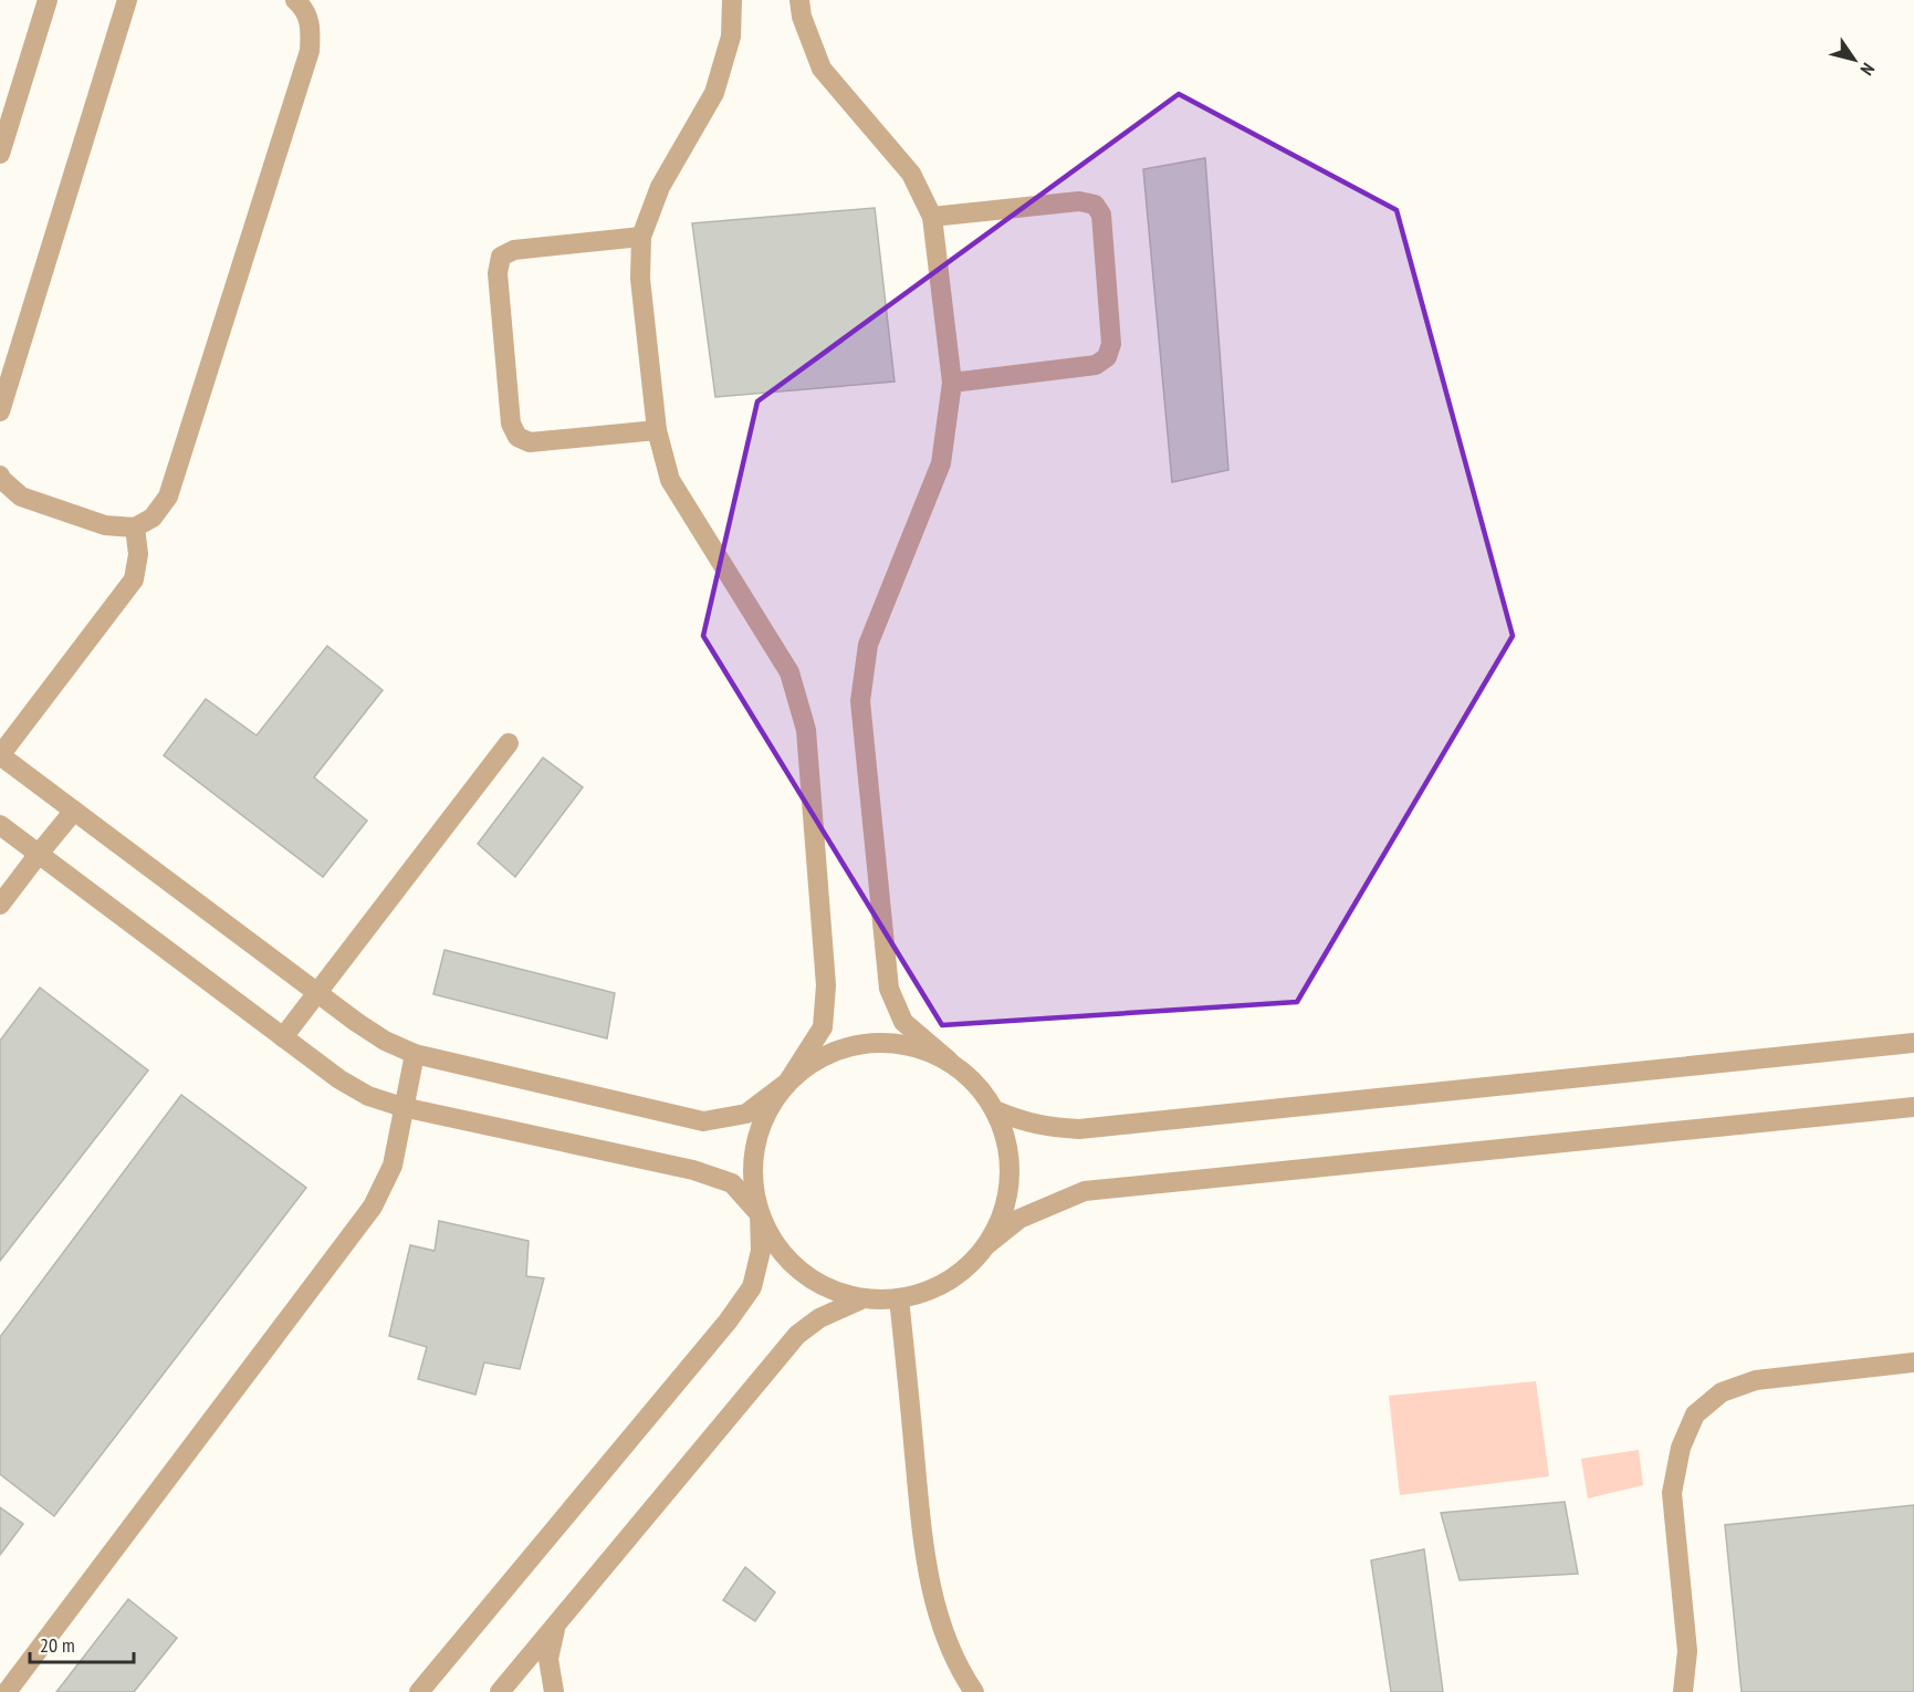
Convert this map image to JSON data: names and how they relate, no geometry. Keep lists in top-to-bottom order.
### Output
{
  "scale_bar": "20 m",
  "north": "bottom right"
}
